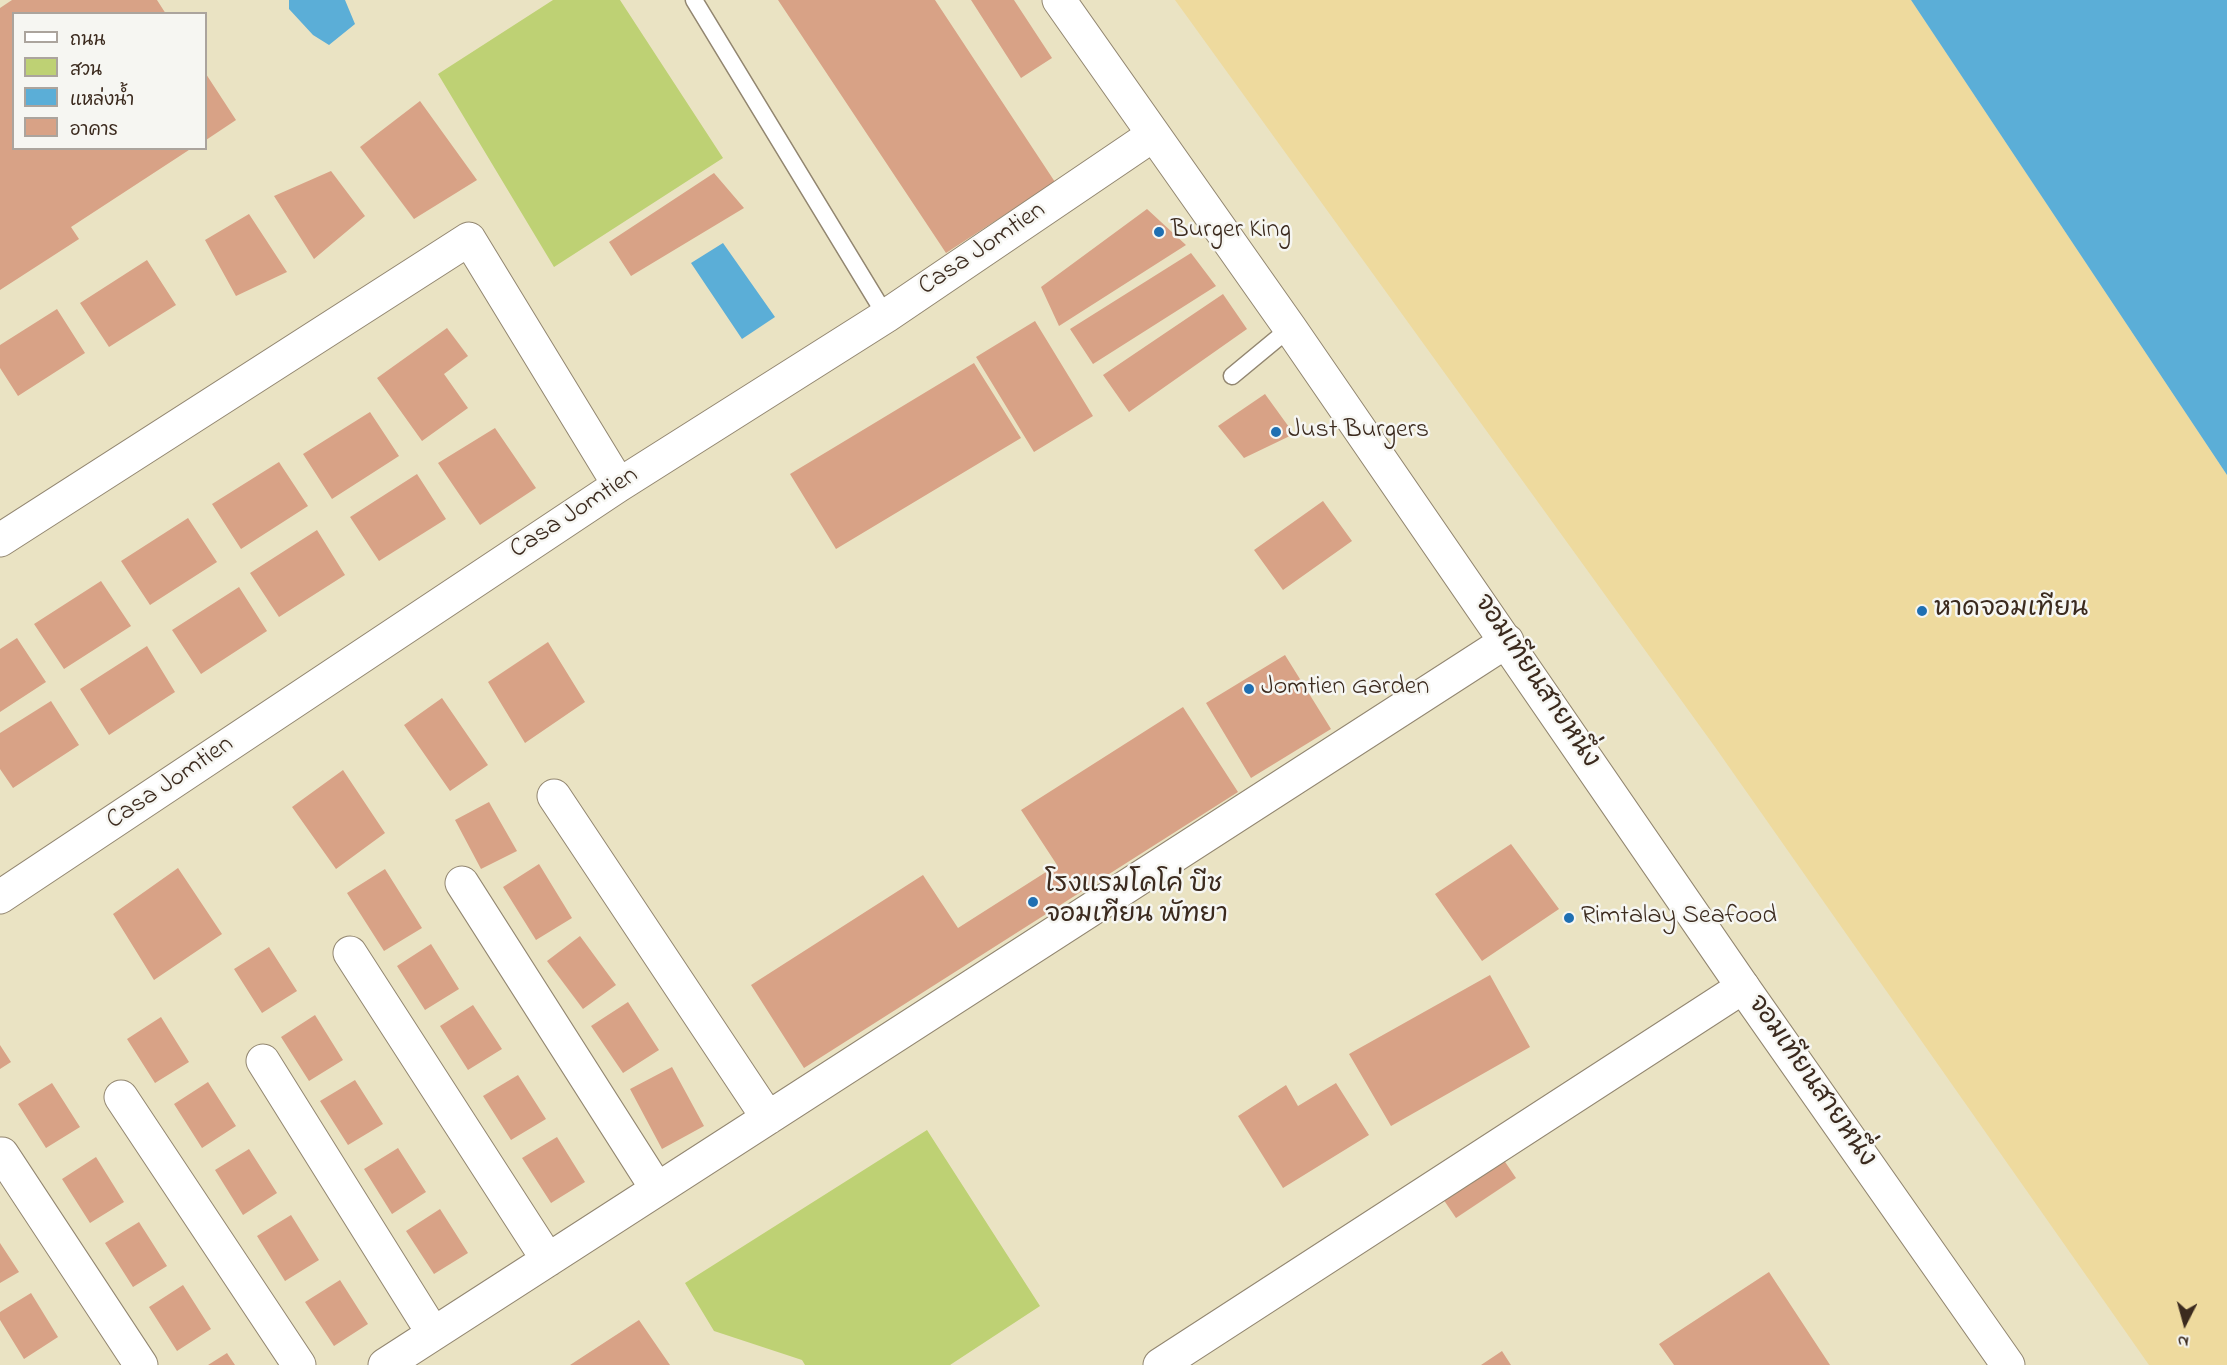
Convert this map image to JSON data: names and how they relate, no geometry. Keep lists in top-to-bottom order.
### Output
{
  "streets": {
    "street": ["Casa Jomtien", "จอมเทียนสายหนึ่ง"]
  },
  "crossings": [
    ["Casa Jomtien", "จอมเทียนสายหนึ่ง"]
  ],
  "places": [
    "Burger King",
    "Just Burgers",
    "หาดจอมเทียน",
    "Jomtien Garden",
    "โรงแรมโคโค่ บีช จอมเทียน พัทยา",
    "Rimtalay Seafood"
  ],
  "legend": [
    "ถนน",
    "สวน",
    "แหล่งน้ำ",
    "อาคาร"
  ],
  "north": "bottom"
}
